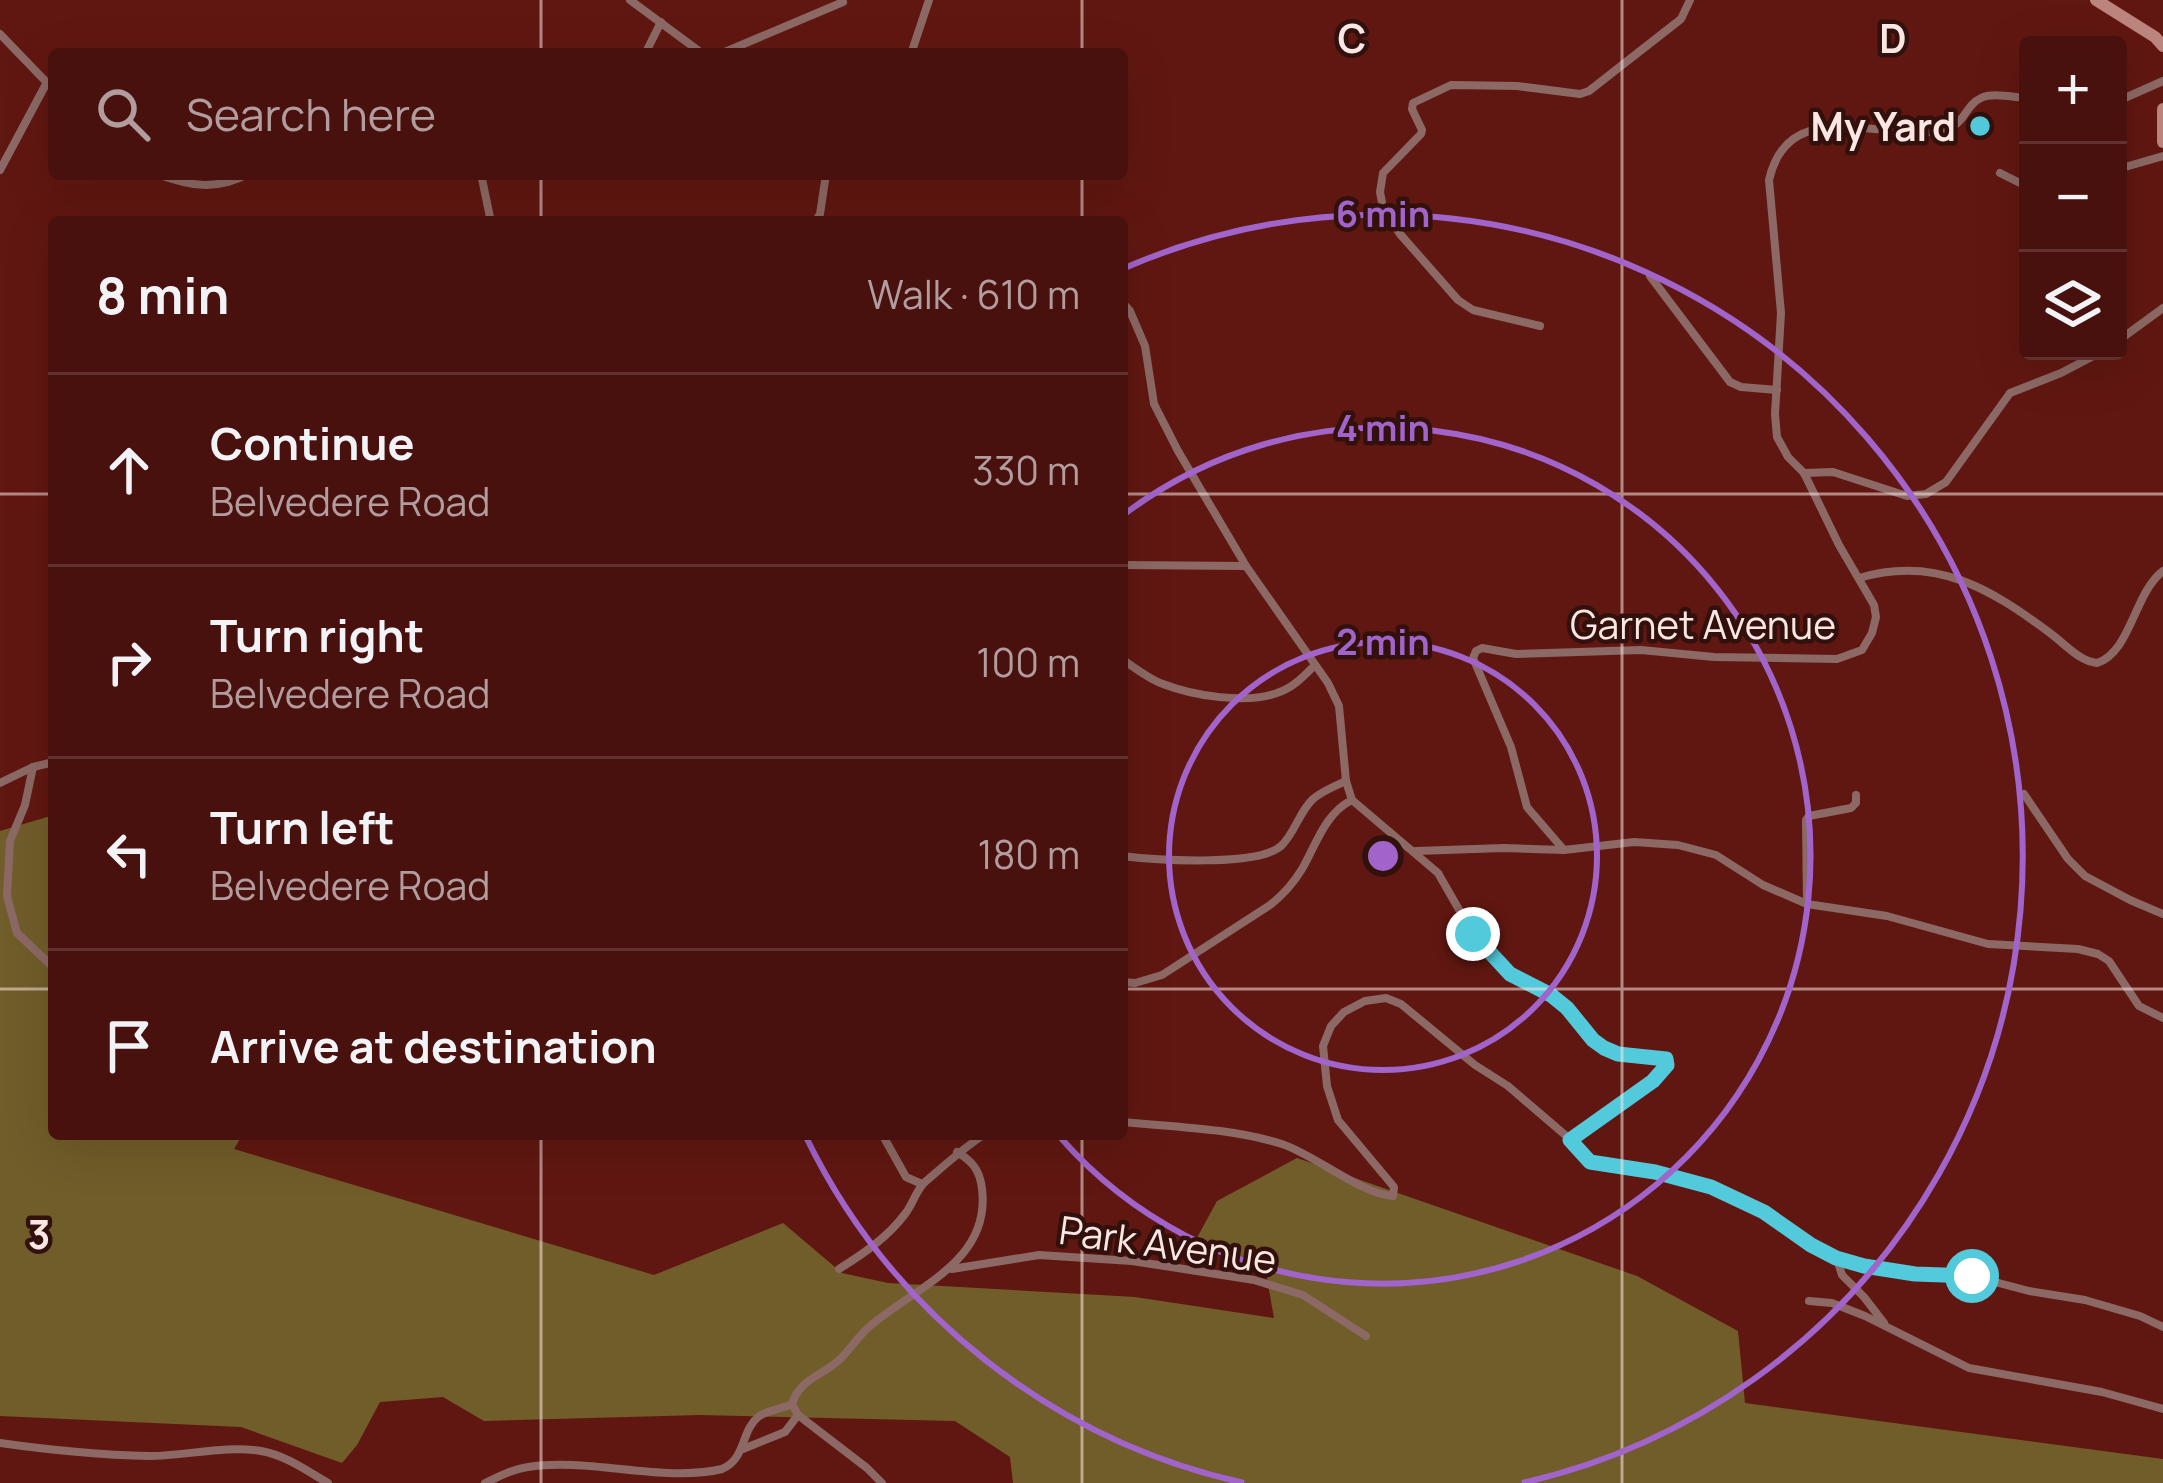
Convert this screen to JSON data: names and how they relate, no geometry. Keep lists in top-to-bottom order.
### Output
{
  "streets": {
    "street": ["Garnet Avenue", "Park Avenue"]
  },
  "places": ["My Yard"],
  "page": {
    "map_buttons": ["+", "−"],
    "search": "Search here",
    "heading": ["8 min", "Walk · 610 m"],
    "list": [
      ["Continue", "Belvedere Road", "330 m"],
      ["Turn right", "Belvedere Road", "100 m"],
      ["Turn left", "Belvedere Road", "180 m"],
      "Arrive at destination"
    ]
  },
  "grid": {
    "columns": ["C", "D"],
    "rows": ["3"]
  },
  "rings": ["6 min", "4 min", "2 min"]
}
